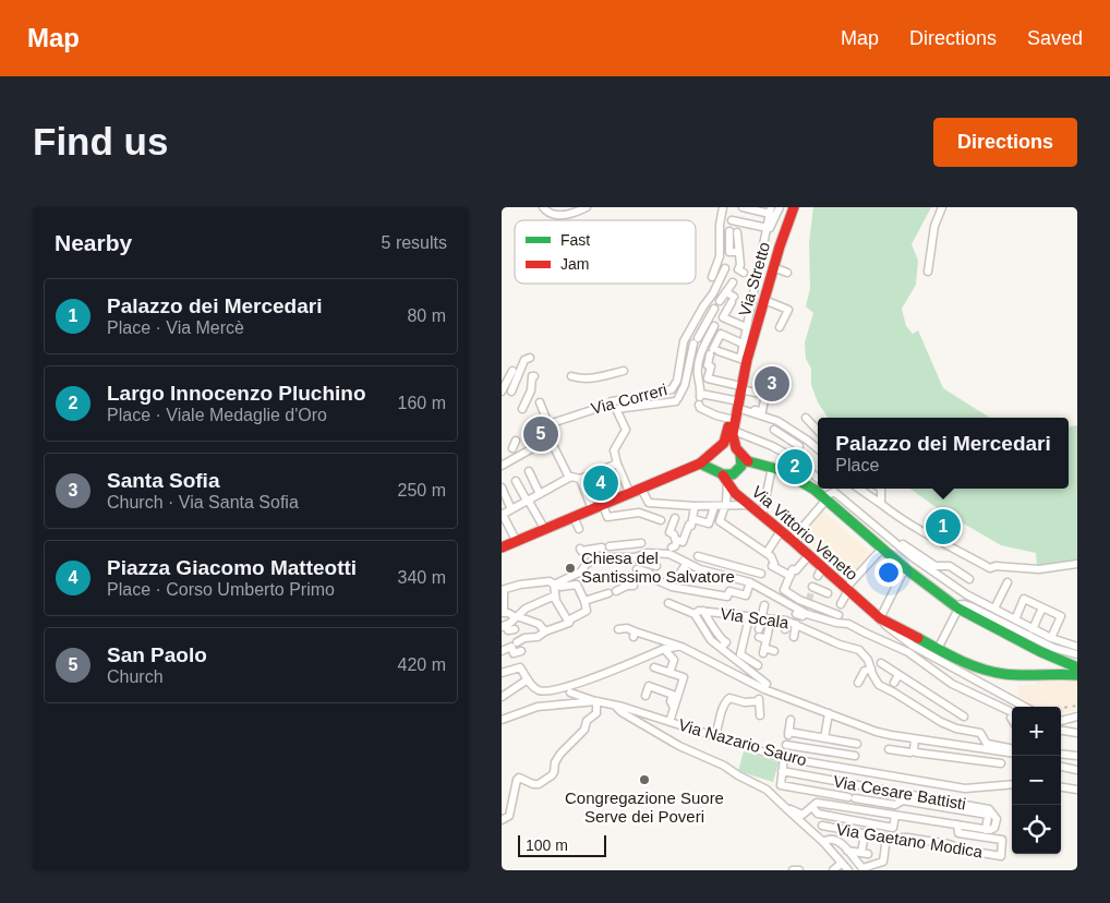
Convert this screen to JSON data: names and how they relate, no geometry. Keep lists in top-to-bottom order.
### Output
{
  "streets": {
    "street": [
      "Via Stretto",
      "Via Correri",
      "Via Vittorio Veneto",
      "Via Scala",
      "Via Nazario Sauro",
      "Via Cesare Battisti",
      "Via Gaetano Modica"
    ]
  },
  "places": ["Chiesa del Santissimo Salvatore", "Congregazione Suore Serve dei Poveri"],
  "legend": ["Fast", "Jam"],
  "scale_bar": "100 m",
  "page": {
    "header": "Map",
    "nav": ["Map", "Directions", "Saved"],
    "buttons": "Directions",
    "title": "Find us",
    "heading": ["Nearby", "5 results"],
    "list": [
      {
        "mark": "1",
        "name": "Palazzo dei Mercedari",
        "note": "Place · Via Mercè",
        "value": "80 m"
      },
      {
        "mark": "2",
        "name": "Largo Innocenzo Pluchino",
        "note": "Place · Viale Medaglie d'Oro",
        "value": "160 m"
      },
      {
        "mark": "3",
        "name": "Santa Sofia",
        "note": "Church · Via Santa Sofia",
        "value": "250 m"
      },
      {
        "mark": "4",
        "name": "Piazza Giacomo Matteotti",
        "note": "Place · Corso Umberto Primo",
        "value": "340 m"
      },
      {
        "mark": "5",
        "name": "San Paolo",
        "note": "Church",
        "value": "420 m"
      }
    ],
    "pins": [
      "3",
      "5",
      "2",
      "4",
      "1"
    ],
    "popup": ["Palazzo dei Mercedari", "Place"],
    "map_buttons": ["+", "−"],
    "scale": "100 m"
  }
}
